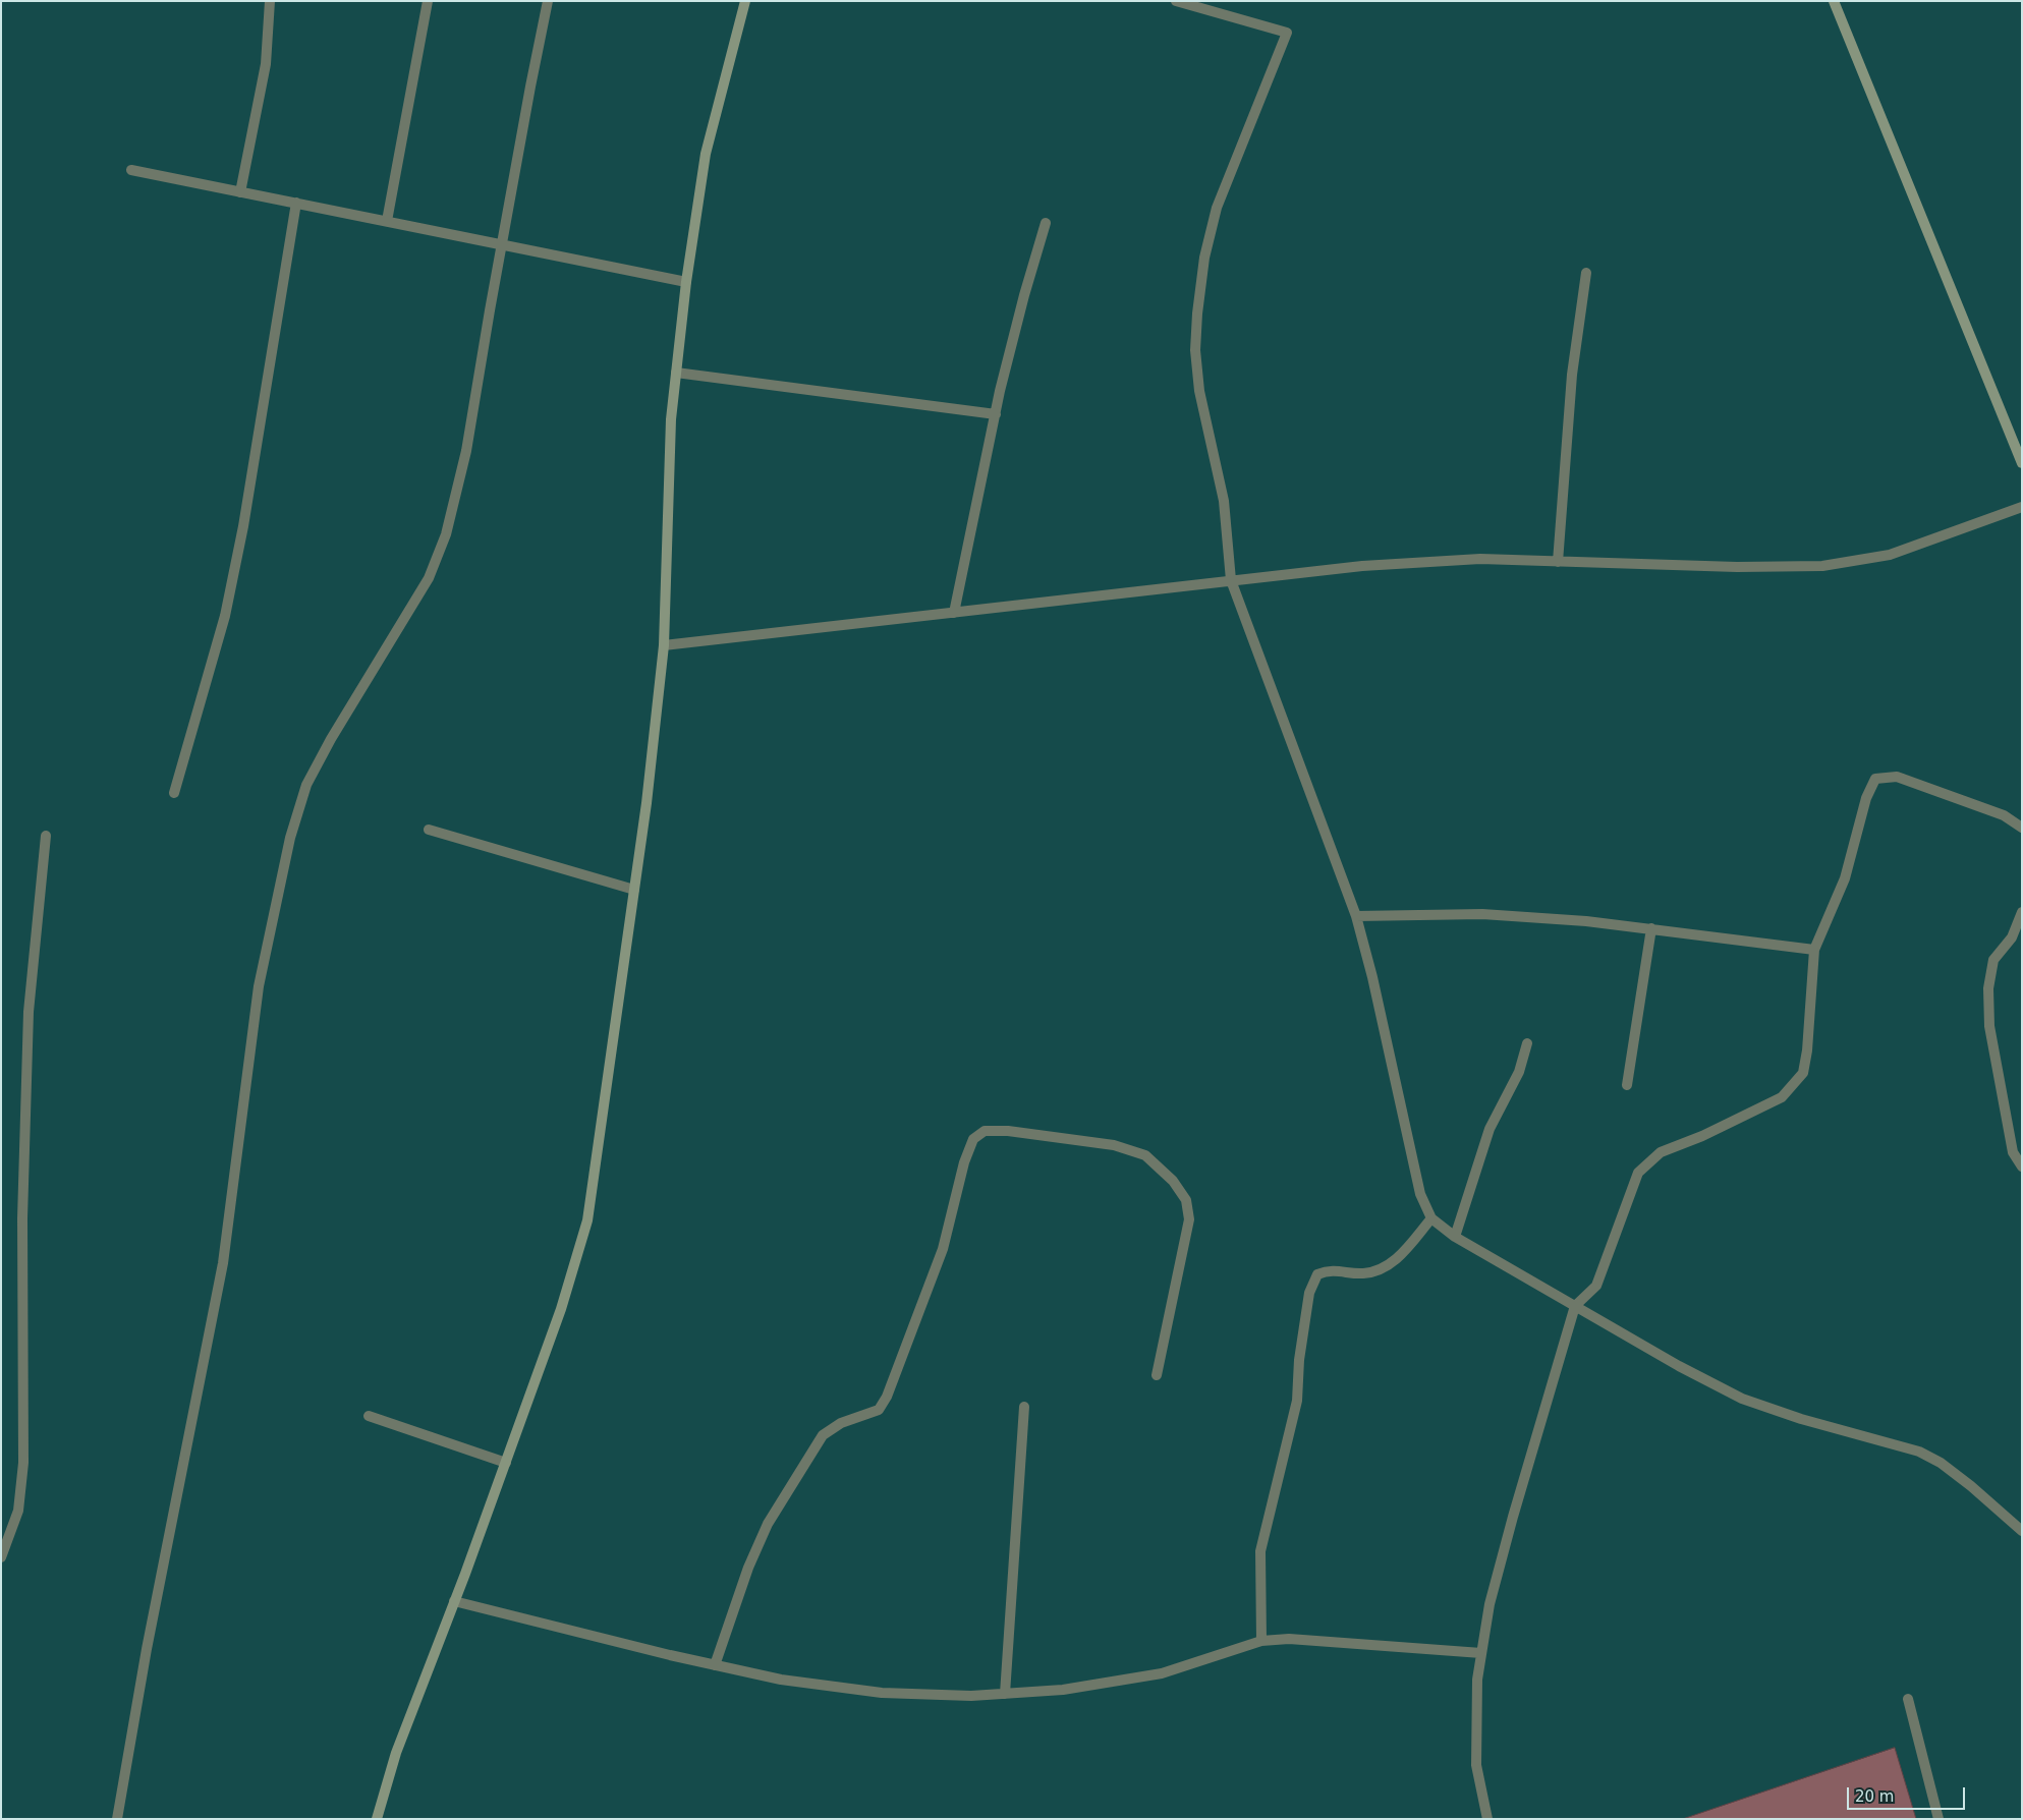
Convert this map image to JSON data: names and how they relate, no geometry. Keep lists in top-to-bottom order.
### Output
{
  "scale_bar": "20 m"
}
